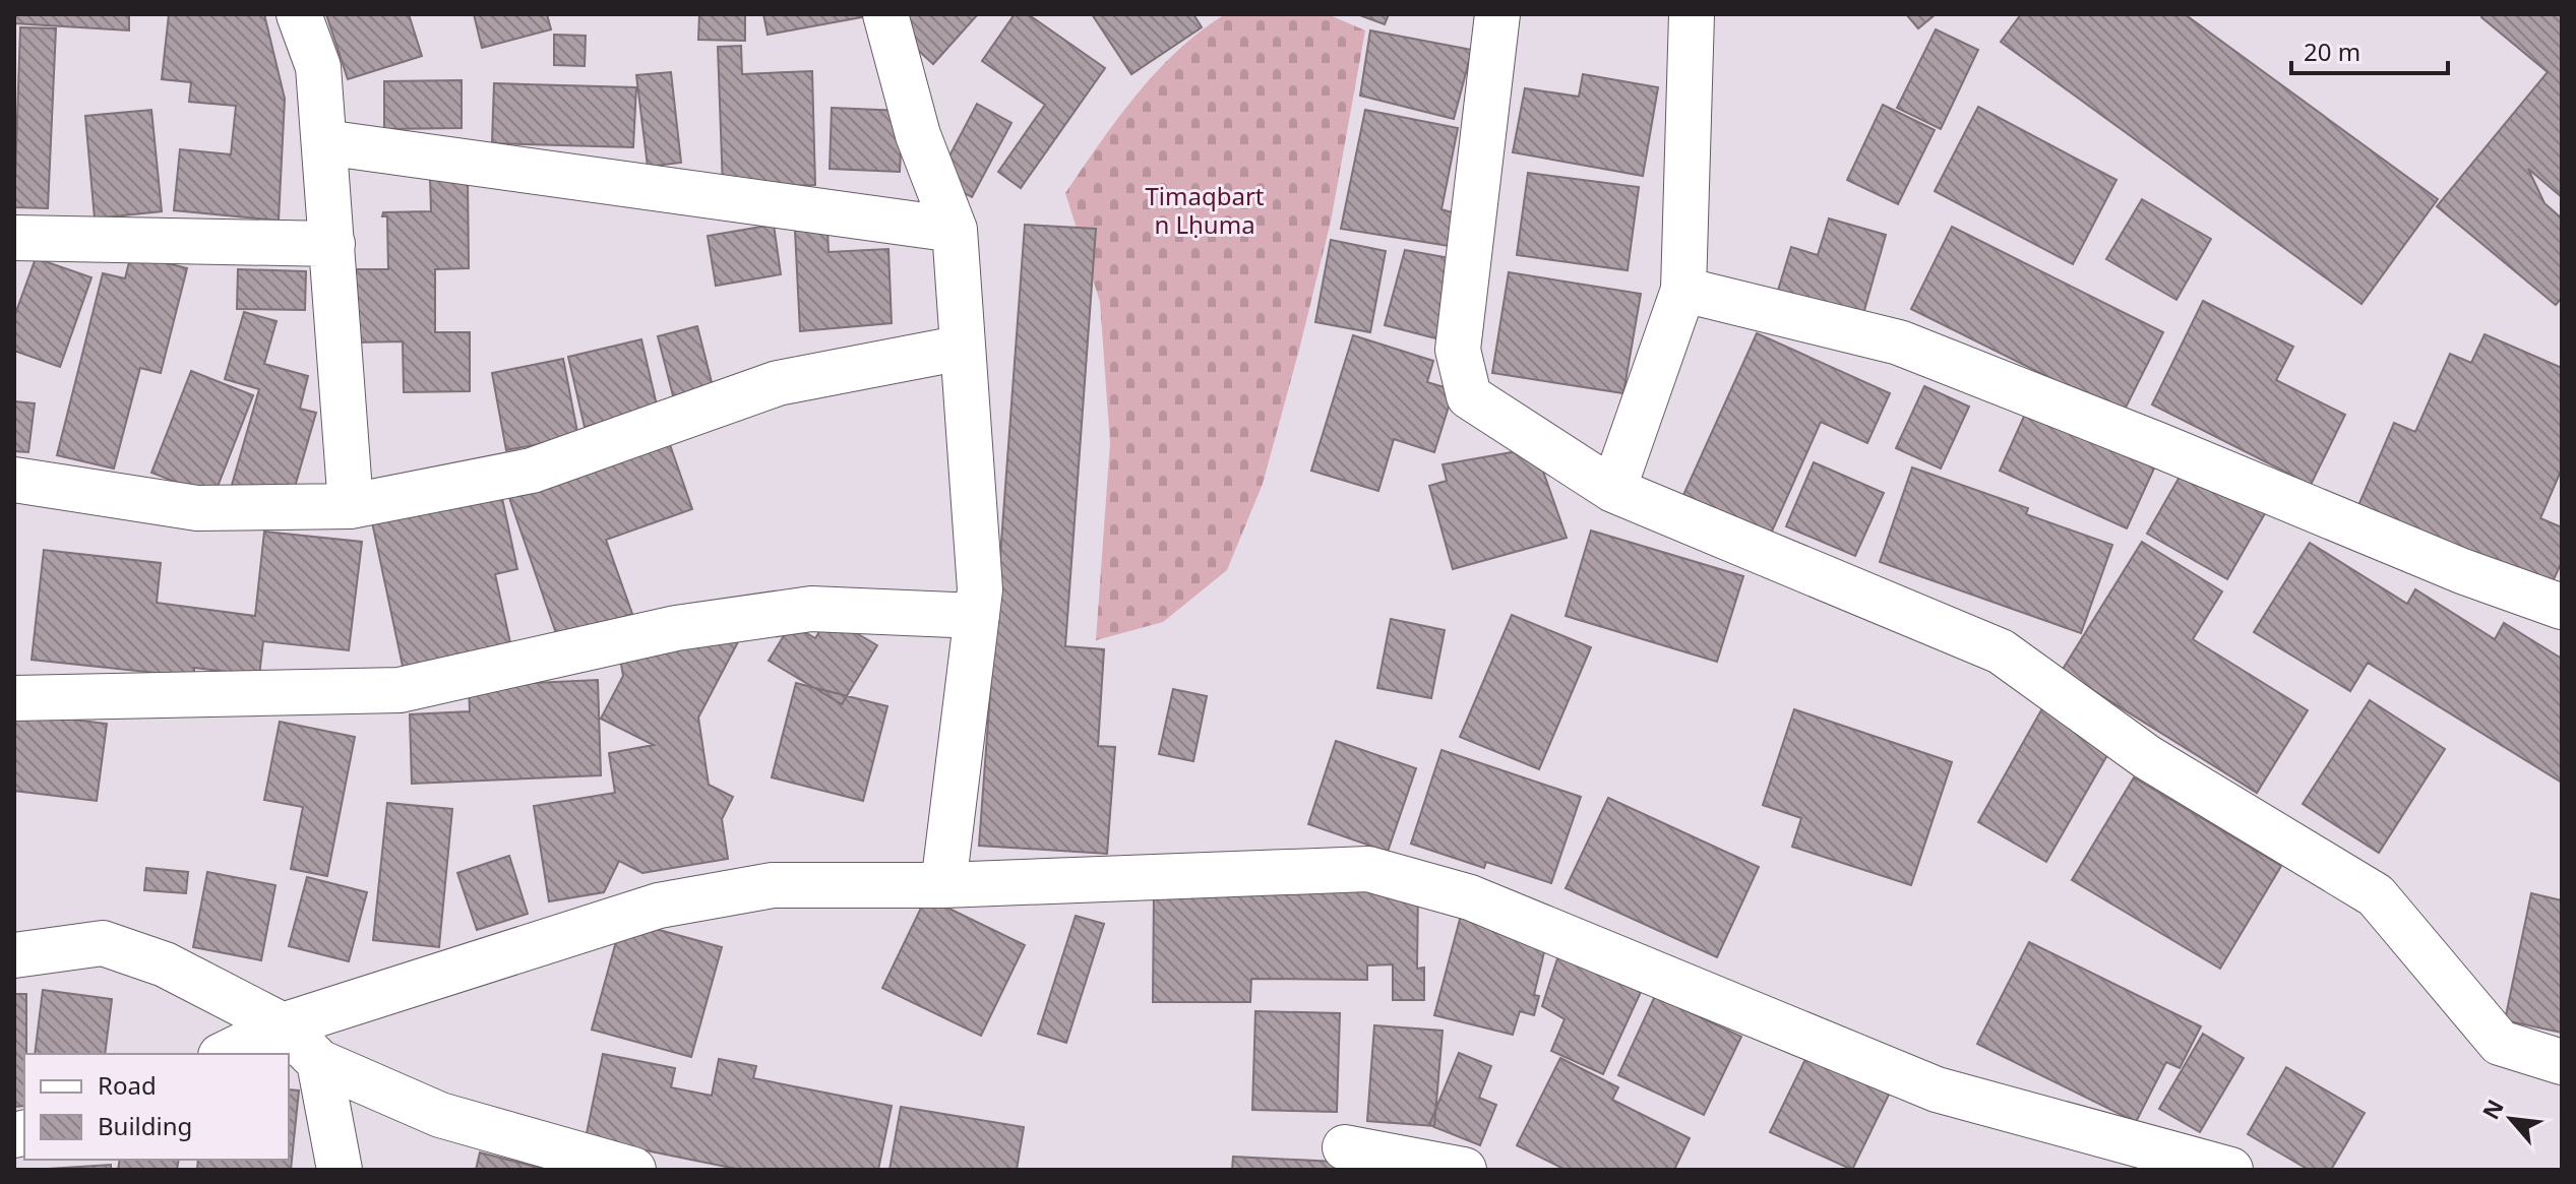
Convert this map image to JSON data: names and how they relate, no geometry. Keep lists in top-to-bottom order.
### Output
{
  "parks": ["Timaqbart n Lḥuma"],
  "legend": ["Road", "Building"],
  "scale_bar": "20 m",
  "north": "top left"
}
